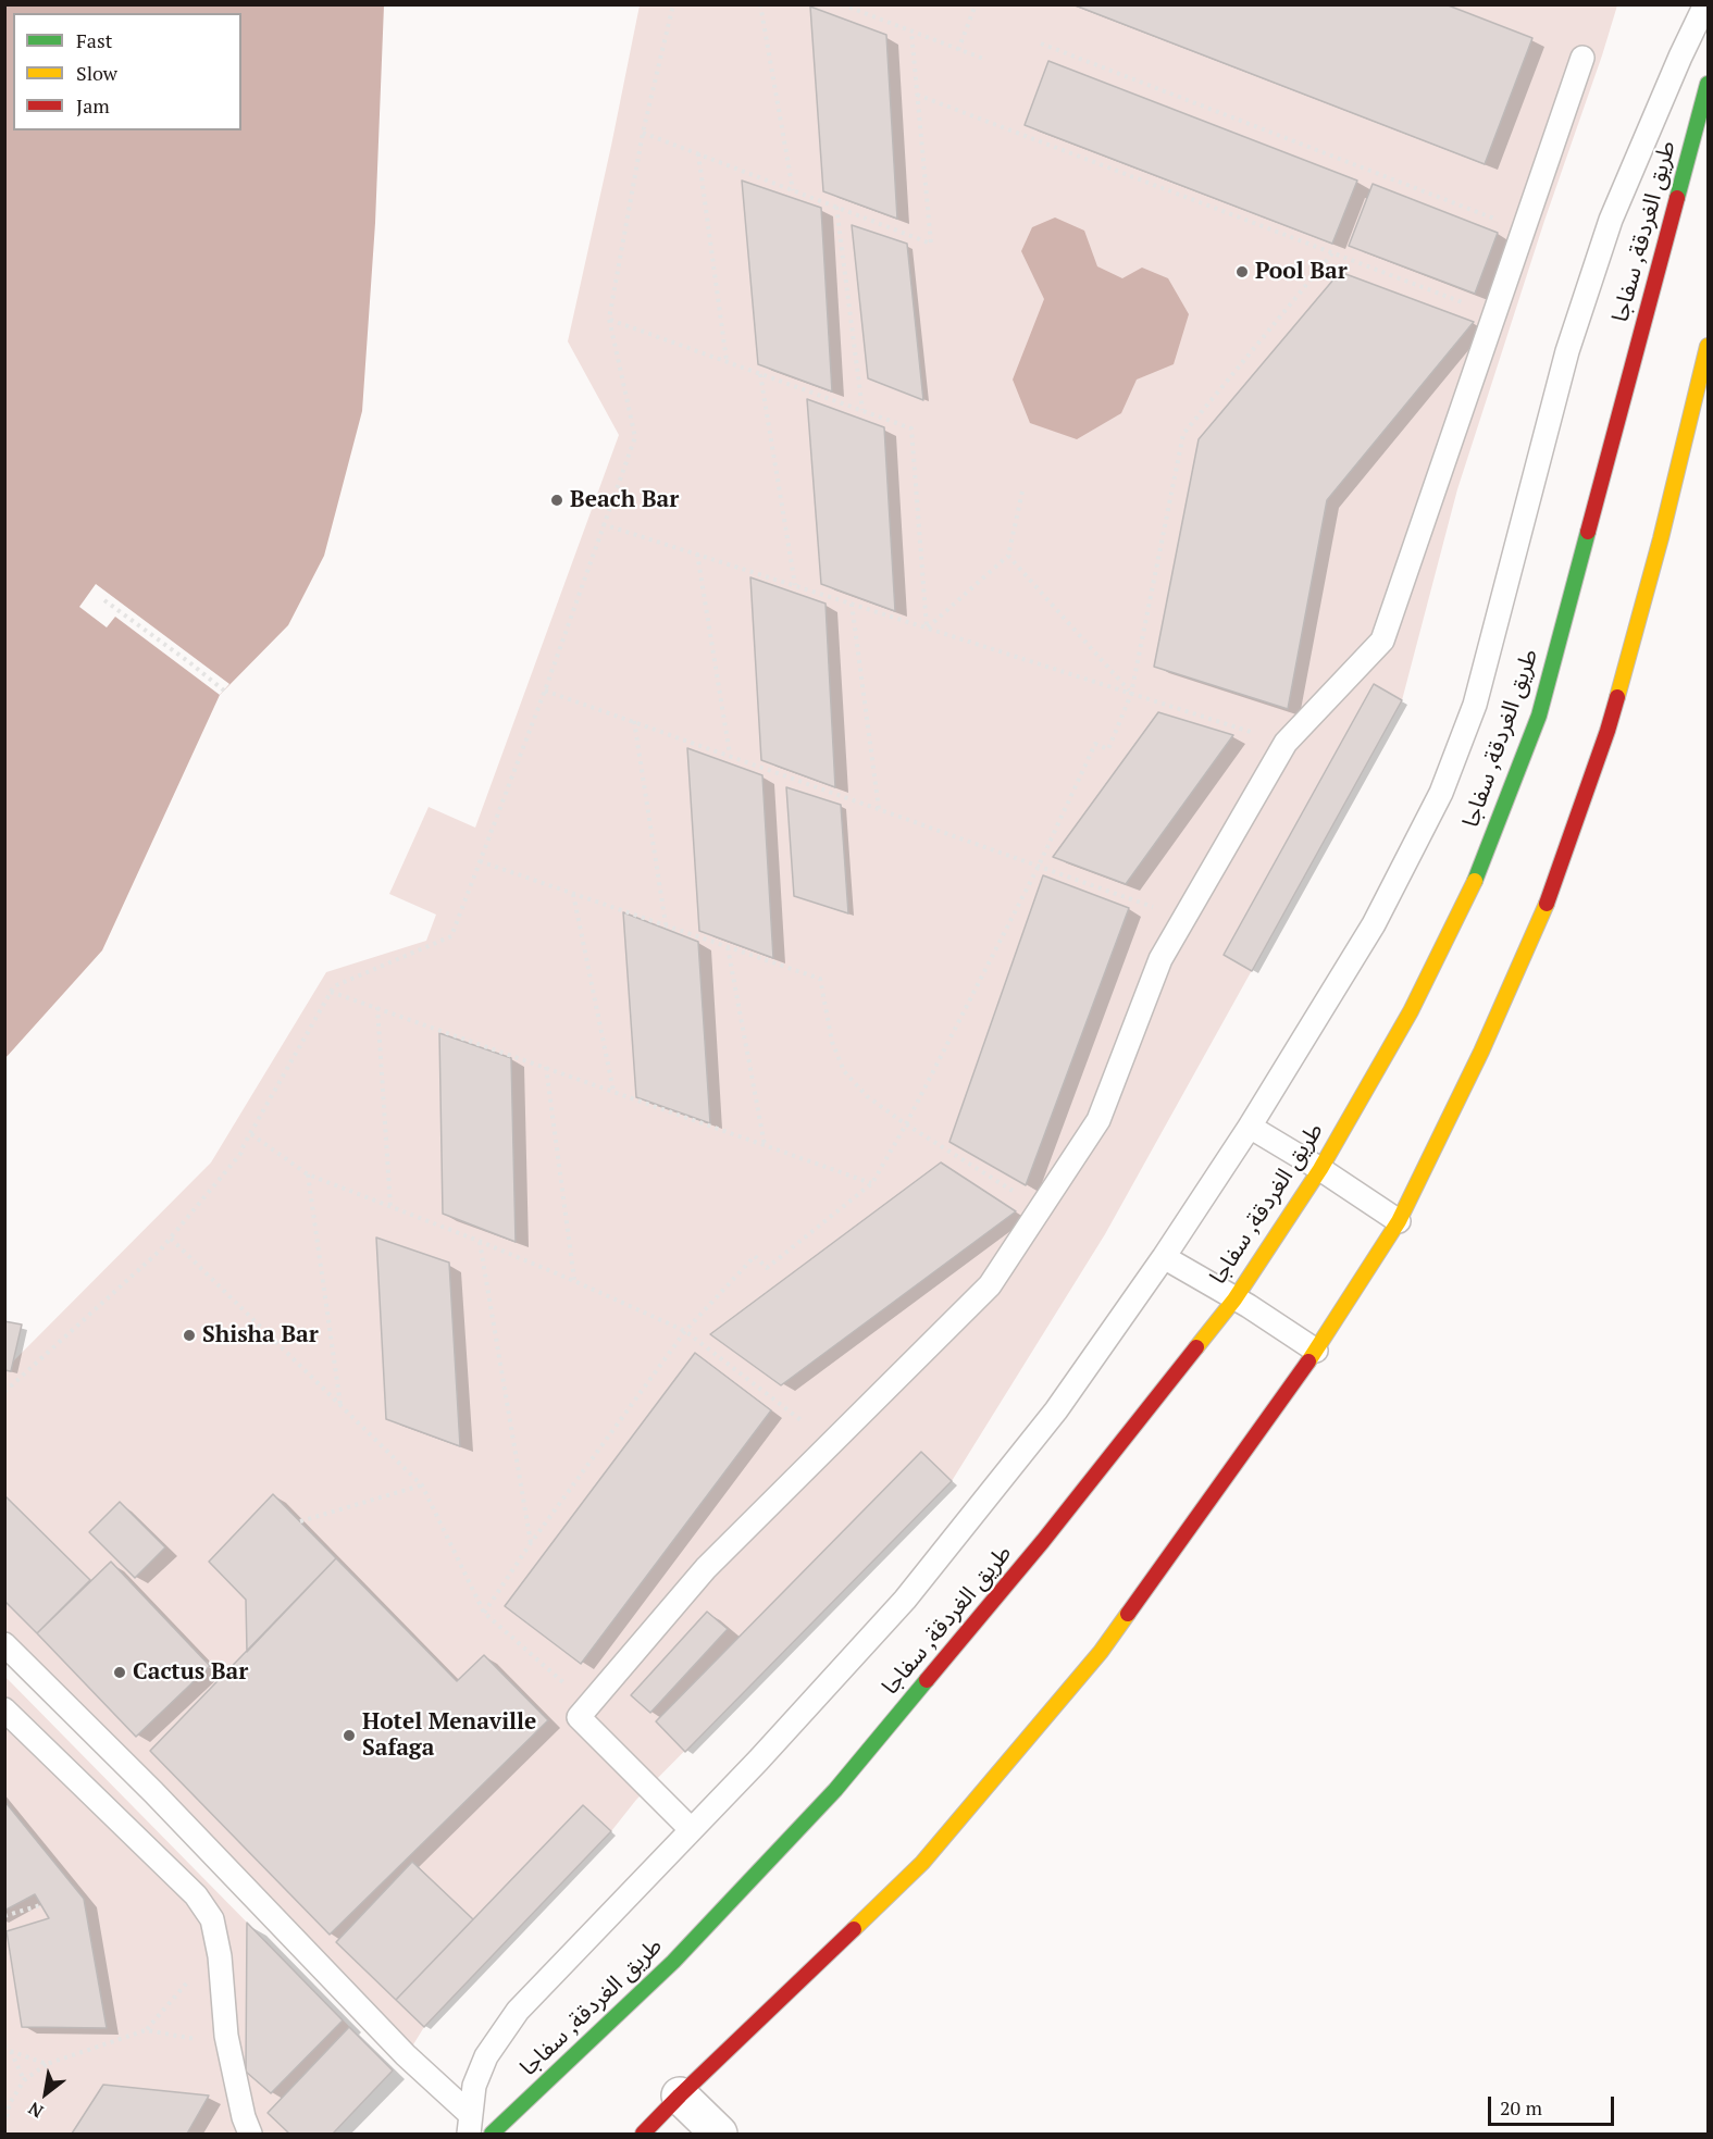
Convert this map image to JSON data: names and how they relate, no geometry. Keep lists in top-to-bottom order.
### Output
{
  "streets": {
    "main road": ["طريق الغردقة, سفاجا"]
  },
  "places": [
    "Pool Bar",
    "Beach Bar",
    "Shisha Bar",
    "Cactus Bar",
    "Hotel Menaville Safaga"
  ],
  "legend": ["Fast", "Slow", "Jam"],
  "scale_bar": "20 m",
  "north": "bottom left"
}
